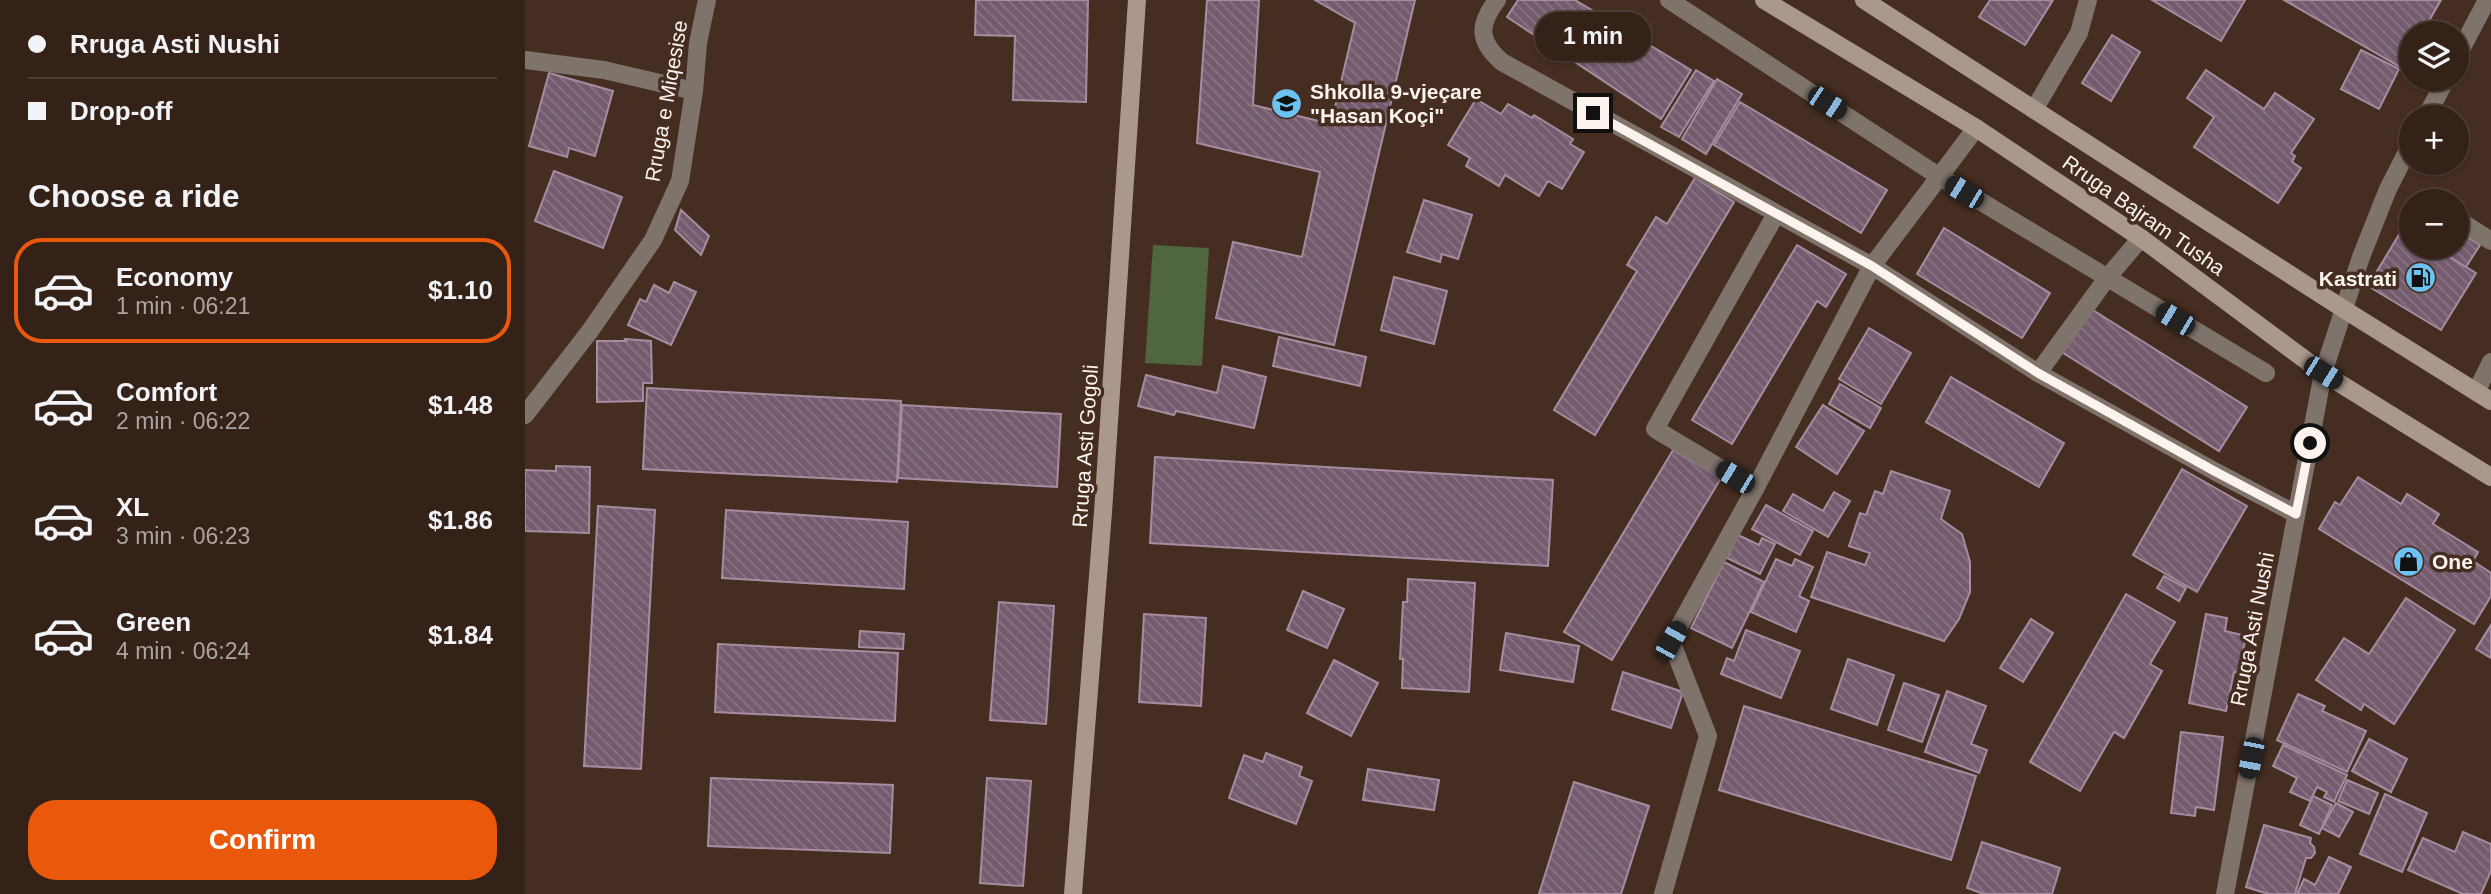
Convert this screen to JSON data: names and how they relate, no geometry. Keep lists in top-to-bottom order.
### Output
{
  "streets": {
    "main road": ["Rruga Bajram Tusha", "Rruga Asti Gogoli"],
    "street": ["Rruga e Miqesise", "Rruga Asti Nushi"]
  },
  "crossings": [
    ["Rruga Bajram Tusha", "Rruga Asti Nushi"]
  ],
  "places": {
    "school or university": ["Shkolla 9-vjeçare \"Hasan Koçi\""],
    "fuel station": ["Kastrati"],
    "shop": ["One"]
  },
  "page": {
    "banner": ["Rruga Asti Nushi", "Drop-off"],
    "bubble": "1 min",
    "map_buttons": ["+", "−"],
    "heading": "Choose a ride",
    "list": [
      {
        "name": "Economy",
        "note": "1 min · 06:21",
        "value": "$1.10"
      },
      {
        "name": "Comfort",
        "note": "2 min · 06:22",
        "value": "$1.48"
      },
      {
        "name": "XL",
        "note": "3 min · 06:23",
        "value": "$1.86"
      },
      {
        "name": "Green",
        "note": "4 min · 06:24",
        "value": "$1.84"
      }
    ],
    "buttons": "Confirm"
  }
}
